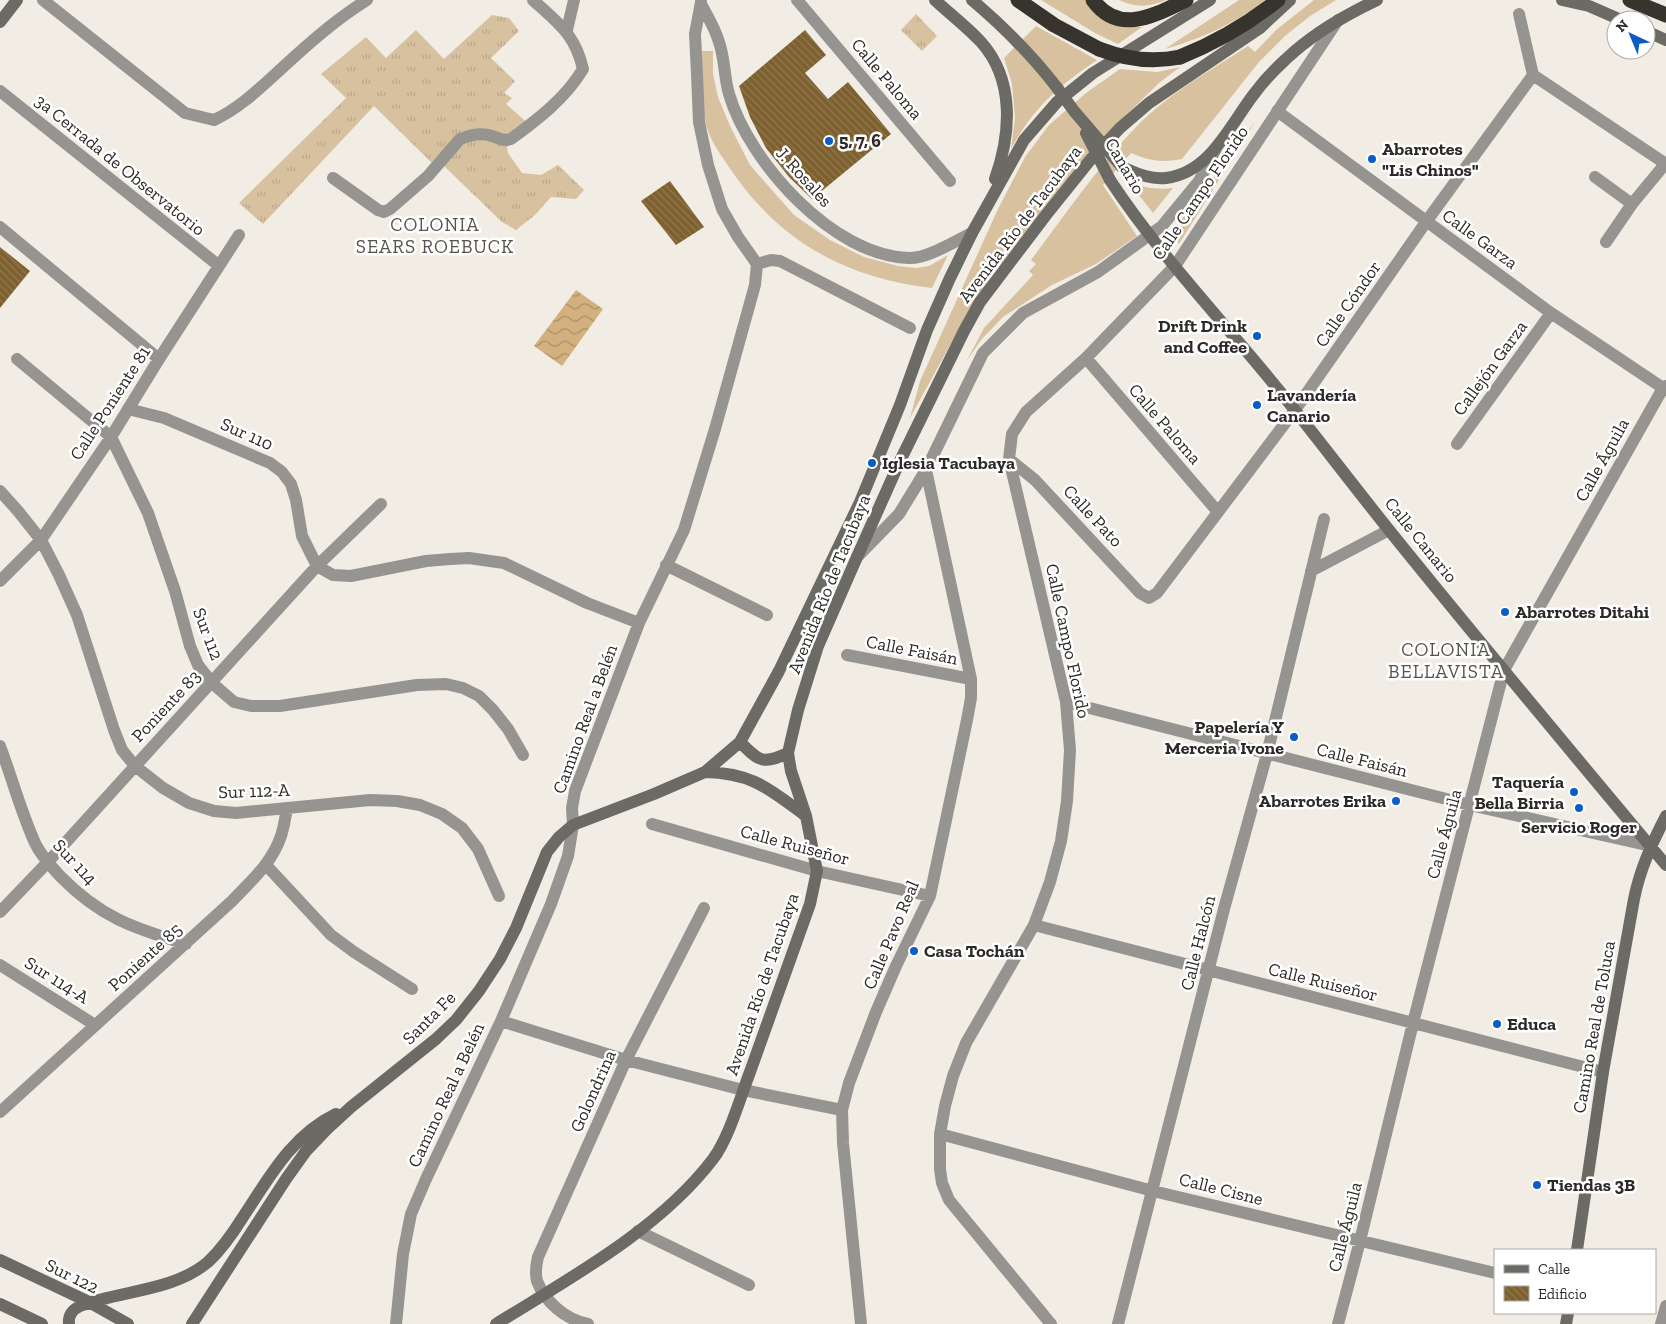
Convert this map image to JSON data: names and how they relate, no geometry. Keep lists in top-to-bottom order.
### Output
{
  "streets": {
    "main road": [
      "Canario",
      "Avenida Río de Tacubaya",
      "Calle Canario",
      "Santa Fe",
      "Camino Real de Toluca",
      "Sur 122"
    ],
    "street": [
      "Calle Paloma",
      "3a Cerrada de Observatorio",
      "J. Rosales",
      "Calle Campo Florido",
      "Calle Garza",
      "Calle Cóndor",
      "Callejón Garza",
      "Calle Poniente 81",
      "Sur 110",
      "Calle Águila",
      "Calle Pato",
      "Sur 112",
      "Calle Faisán",
      "Poniente 83",
      "Camino Real a Belén",
      "Sur 112-A",
      "Calle Ruiseñor",
      "Sur 114",
      "Calle Pavo Real",
      "Calle Halcón",
      "Poniente 85",
      "Sur 114-A",
      "Golondrina",
      "Calle Cisne"
    ]
  },
  "crossings": [
    ["Calle Paloma", "Calle Campo Florido"],
    ["Calle Paloma", "Calle Cóndor"],
    ["3a Cerrada de Observatorio", "Calle Poniente 81"],
    ["Canario", "Calle Canario"],
    ["J. Rosales", "Avenida Río de Tacubaya"],
    ["Calle Campo Florido", "Calle Garza"],
    ["Calle Campo Florido", "Calle Pato"],
    ["Calle Campo Florido", "Calle Canario"],
    ["Calle Campo Florido", "Calle Faisán"],
    ["Calle Campo Florido", "Calle Ruiseñor"],
    ["Calle Campo Florido", "Calle Cisne"],
    ["Avenida Río de Tacubaya", "Calle Ruiseñor"],
    ["Avenida Río de Tacubaya", "Santa Fe"],
    ["Avenida Río de Tacubaya", "Golondrina"],
    ["Calle Garza", "Calle Cóndor"],
    ["Calle Garza", "Callejón Garza"],
    ["Calle Garza", "Calle Águila"],
    ["Calle Cóndor", "Calle Pato"],
    ["Calle Cóndor", "Calle Canario"],
    ["Calle Poniente 81", "Sur 110"],
    ["Calle Poniente 81", "Sur 112"],
    ["Calle Poniente 81", "Sur 112-A"],
    ["Sur 110", "Poniente 83"],
    ["Calle Águila", "Calle Canario"],
    ["Calle Águila", "Calle Faisán"],
    ["Calle Águila", "Calle Ruiseñor"],
    ["Calle Águila", "Calle Cisne"],
    ["Calle Canario", "Calle Faisán"],
    ["Calle Canario", "Camino Real de Toluca"],
    ["Sur 112", "Poniente 83"],
    ["Calle Faisán", "Calle Pavo Real"],
    ["Calle Faisán", "Calle Halcón"],
    ["Calle Faisán", "Camino Real de Toluca"],
    ["Poniente 83", "Sur 112-A"],
    ["Poniente 83", "Sur 114"],
    ["Camino Real a Belén", "Santa Fe"],
    ["Sur 112-A", "Poniente 85"],
    ["Calle Ruiseñor", "Calle Pavo Real"],
    ["Calle Ruiseñor", "Calle Halcón"],
    ["Calle Ruiseñor", "Camino Real de Toluca"],
    ["Sur 114", "Poniente 85"],
    ["Calle Halcón", "Calle Cisne"],
    ["Poniente 85", "Sur 114-A"]
  ],
  "districts": ["COLONIA SEARS ROEBUCK", "COLONIA BELLAVISTA"],
  "places": [
    "5, 7, 6",
    "Abarrotes \"Lis Chinos\"",
    "Drift Drink and Coffee",
    "Lavandería Canario",
    "Iglesia Tacubaya",
    "Abarrotes Ditahi",
    "Papelería Y Merceria Ivone",
    "Taquería Bella Birria",
    "Abarrotes Erika",
    "Servicio Roger",
    "Casa Tochán",
    "Educa",
    "Tiendas 3B"
  ],
  "legend": ["Calle", "Edificio"],
  "north": "top left"
}
